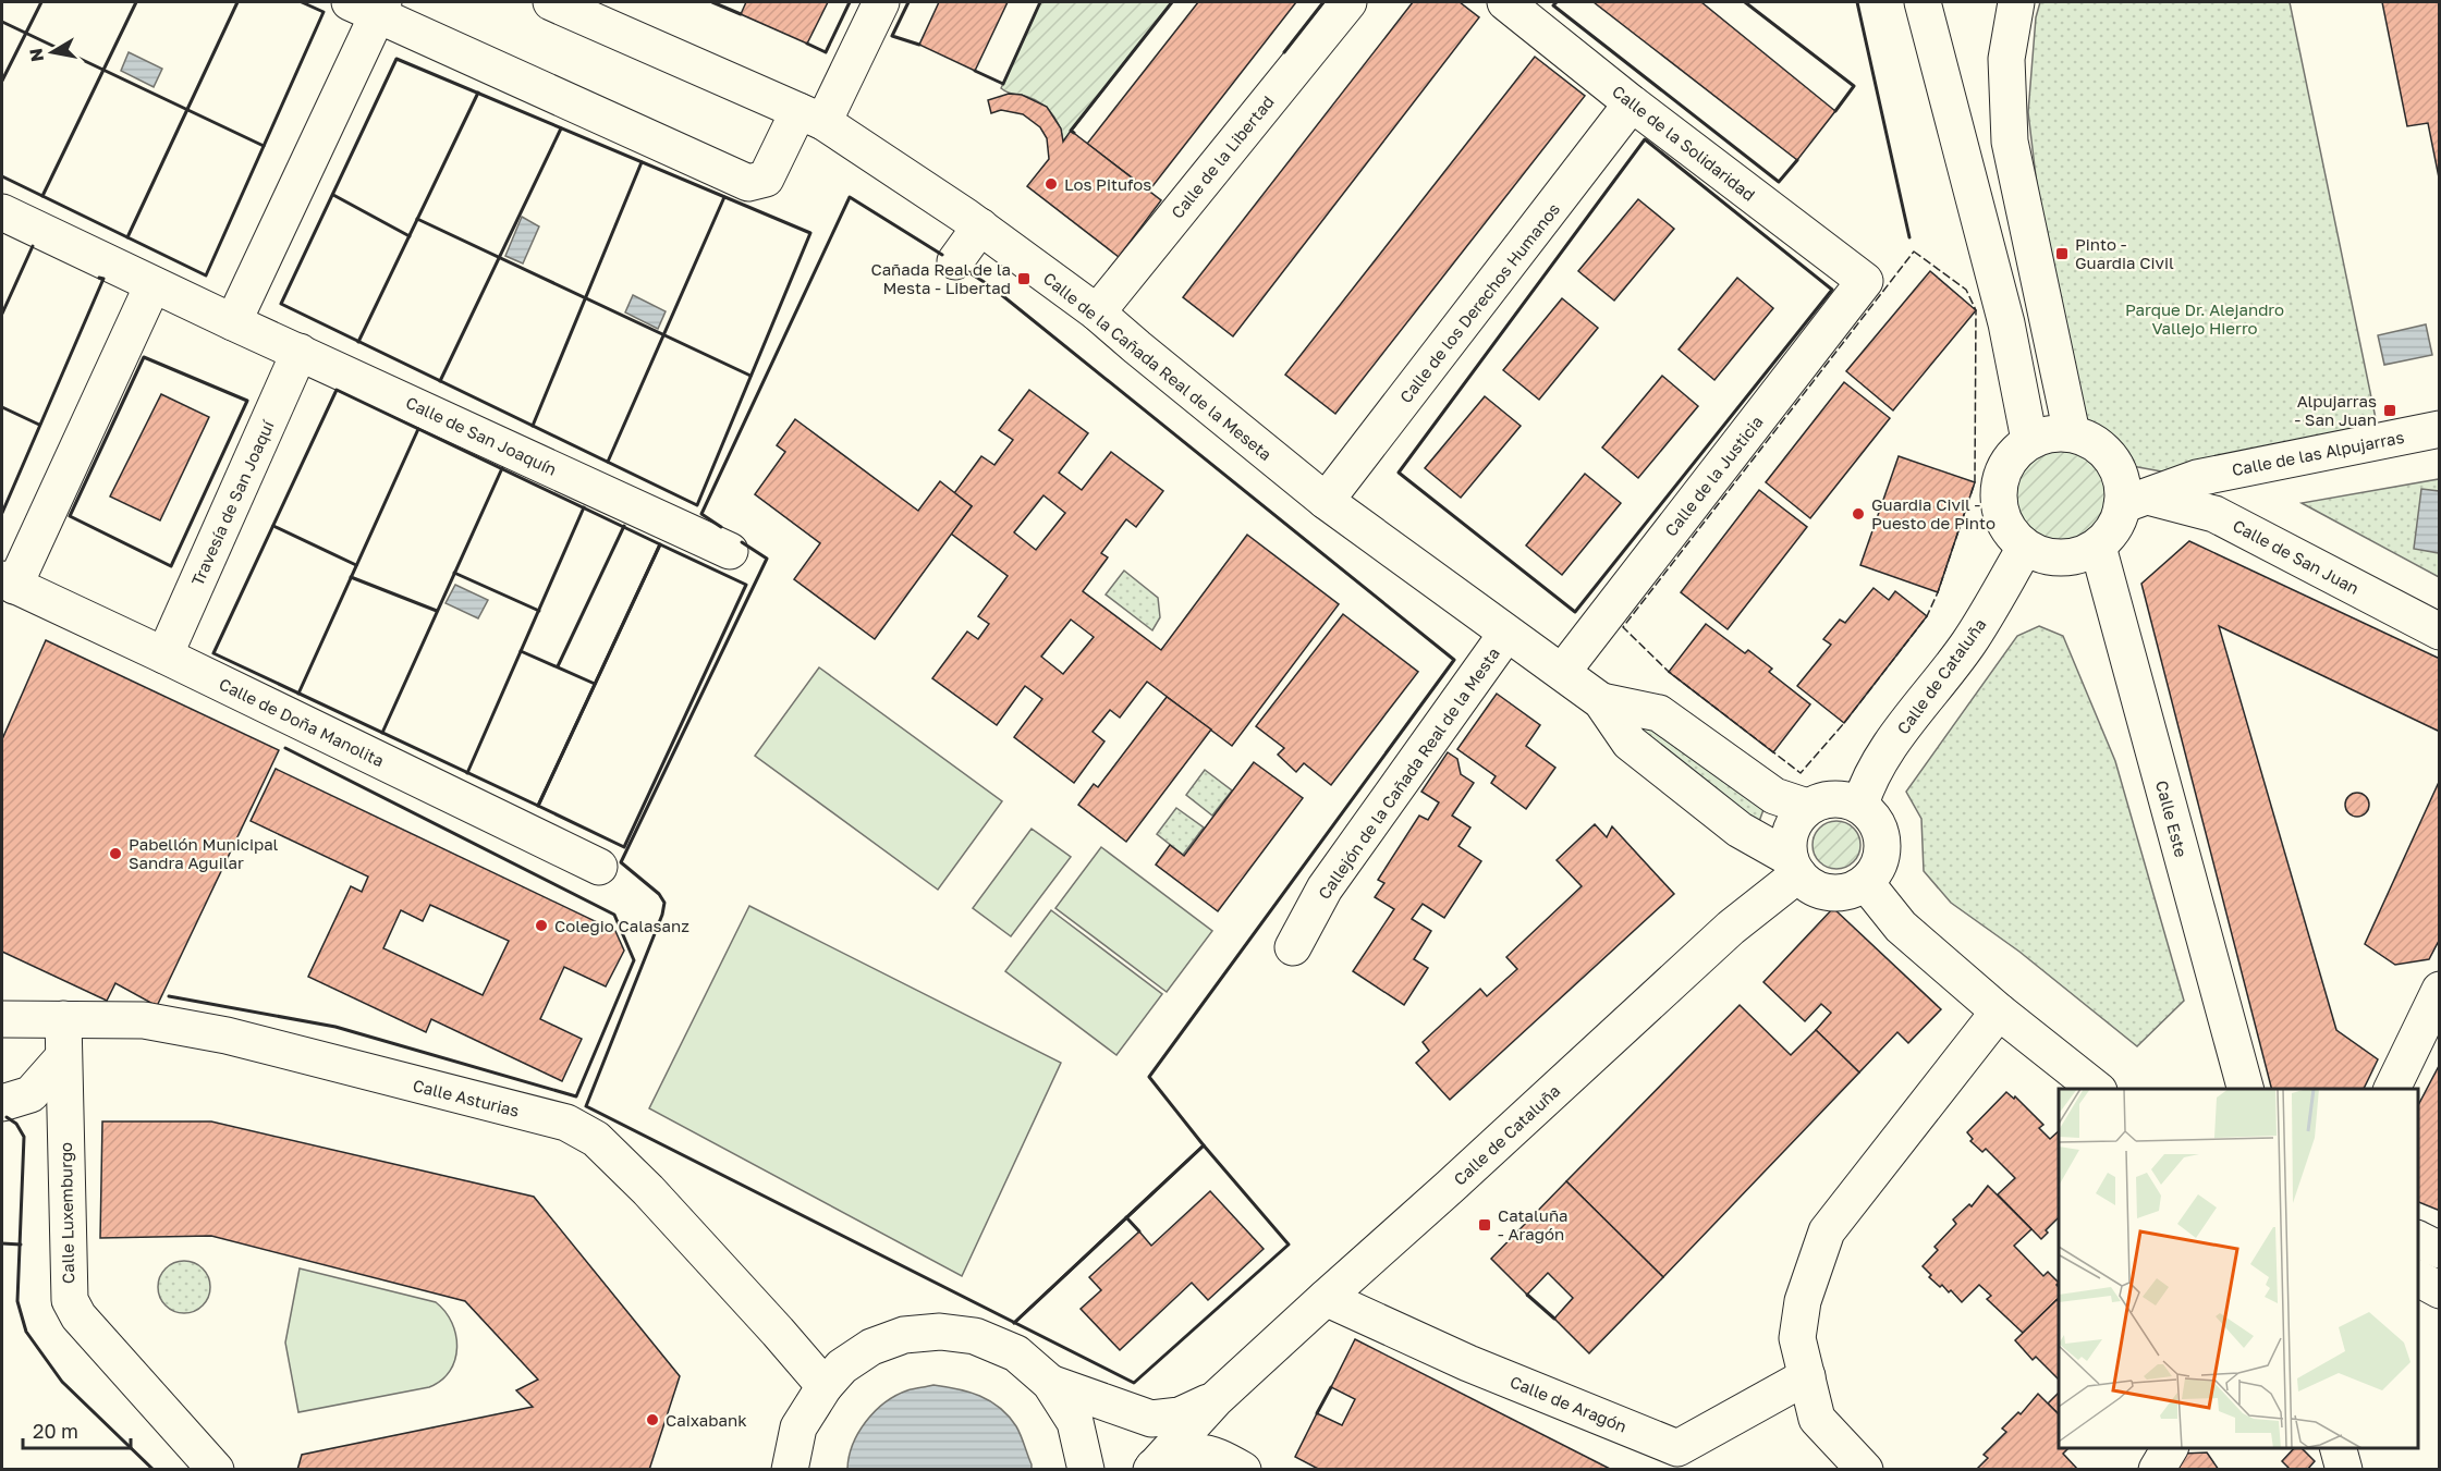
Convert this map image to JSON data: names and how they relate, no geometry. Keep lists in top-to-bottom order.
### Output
{
  "streets": {
    "street": [
      "Calle de la Solidaridad",
      "Calle de la Libertad",
      "Calle de los Derechos Humanos",
      "Calle de la Cañada Real de la Meseta",
      "Calle de San Joaquín",
      "Calle de las Alpujarras",
      "Calle de la Justicia",
      "Travesía de San Joaquí",
      "Calle de San Juan",
      "Calle de Cataluña",
      "Calle de Doña Manolita",
      "Callejón de la Cañada Real de la Mesta",
      "Calle Este",
      "Calle Asturias",
      "Calle Luxemburgo",
      "Calle de Aragón"
    ]
  },
  "crossings": [
    ["Calle de la Solidaridad", "Calle de los Derechos Humanos"],
    ["Calle de la Solidaridad", "Calle de la Justicia"],
    ["Calle de la Libertad", "Calle de la Cañada Real de la Meseta"],
    ["Calle de los Derechos Humanos", "Calle de la Cañada Real de la Meseta"],
    ["Calle de la Cañada Real de la Meseta", "Calle de la Justicia"],
    ["Calle de la Cañada Real de la Meseta", "Calle de Cataluña"],
    ["Calle de la Cañada Real de la Meseta", "Callejón de la Cañada Real de la Mesta"],
    ["Calle de San Joaquín", "Travesía de San Joaquí"],
    ["Travesía de San Joaquí", "Calle de Doña Manolita"],
    ["Calle de San Juan", "Calle de Cataluña"],
    ["Calle de San Juan", "Calle Este"],
    ["Calle de Cataluña", "Calle Este"],
    ["Calle de Cataluña", "Calle de Aragón"],
    ["Calle Asturias", "Calle Luxemburgo"]
  ],
  "parks": ["Parque Dr. Alejandro Vallejo Hierro"],
  "places": {
    "other": [
      "Los Pitufos",
      "Guardia Civil - Puesto de Pinto",
      "Pabellón Municipal Sandra Aguilar",
      "Colegio Calasanz",
      "Caixabank"
    ],
    "transit": [
      "Pinto - Guardia Civil",
      "Cañada Real de la Mesta - Libertad",
      "Alpujarras - San Juan",
      "Cataluña - Aragón"
    ]
  },
  "scale_bar": "20 m",
  "north": "left"
}
